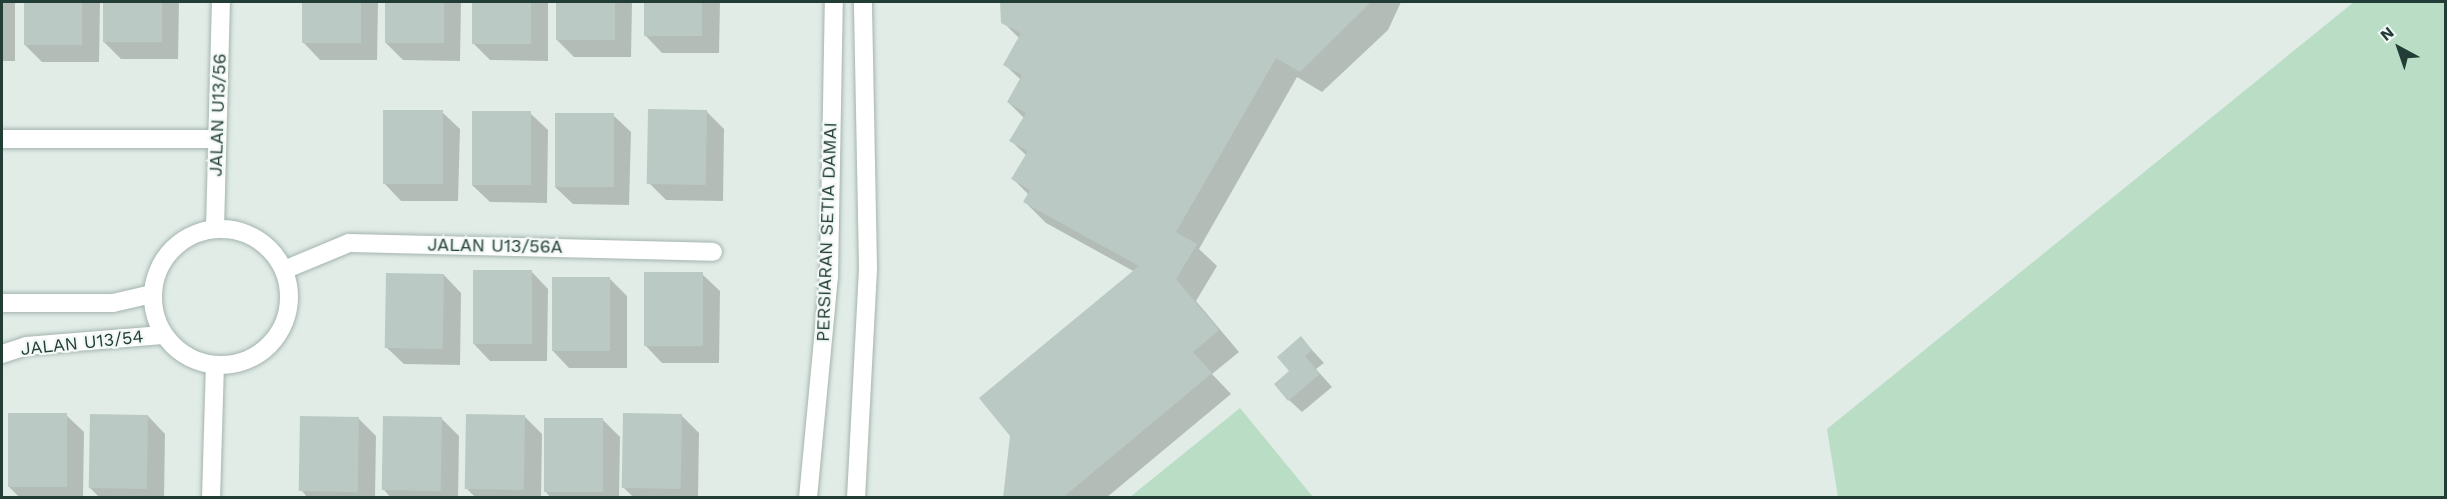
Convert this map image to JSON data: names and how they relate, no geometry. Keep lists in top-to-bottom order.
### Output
{
  "streets": {
    "street": [
      "JALAN U13/56",
      "PERSIARAN SETIA DAMAI",
      "JALAN U13/56A",
      "JALAN U13/54"
    ]
  },
  "crossings": [
    ["JALAN U13/56", "JALAN U13/56A"],
    ["JALAN U13/56", "JALAN U13/54"],
    ["JALAN U13/56A", "JALAN U13/54"]
  ],
  "north": "top left"
}
